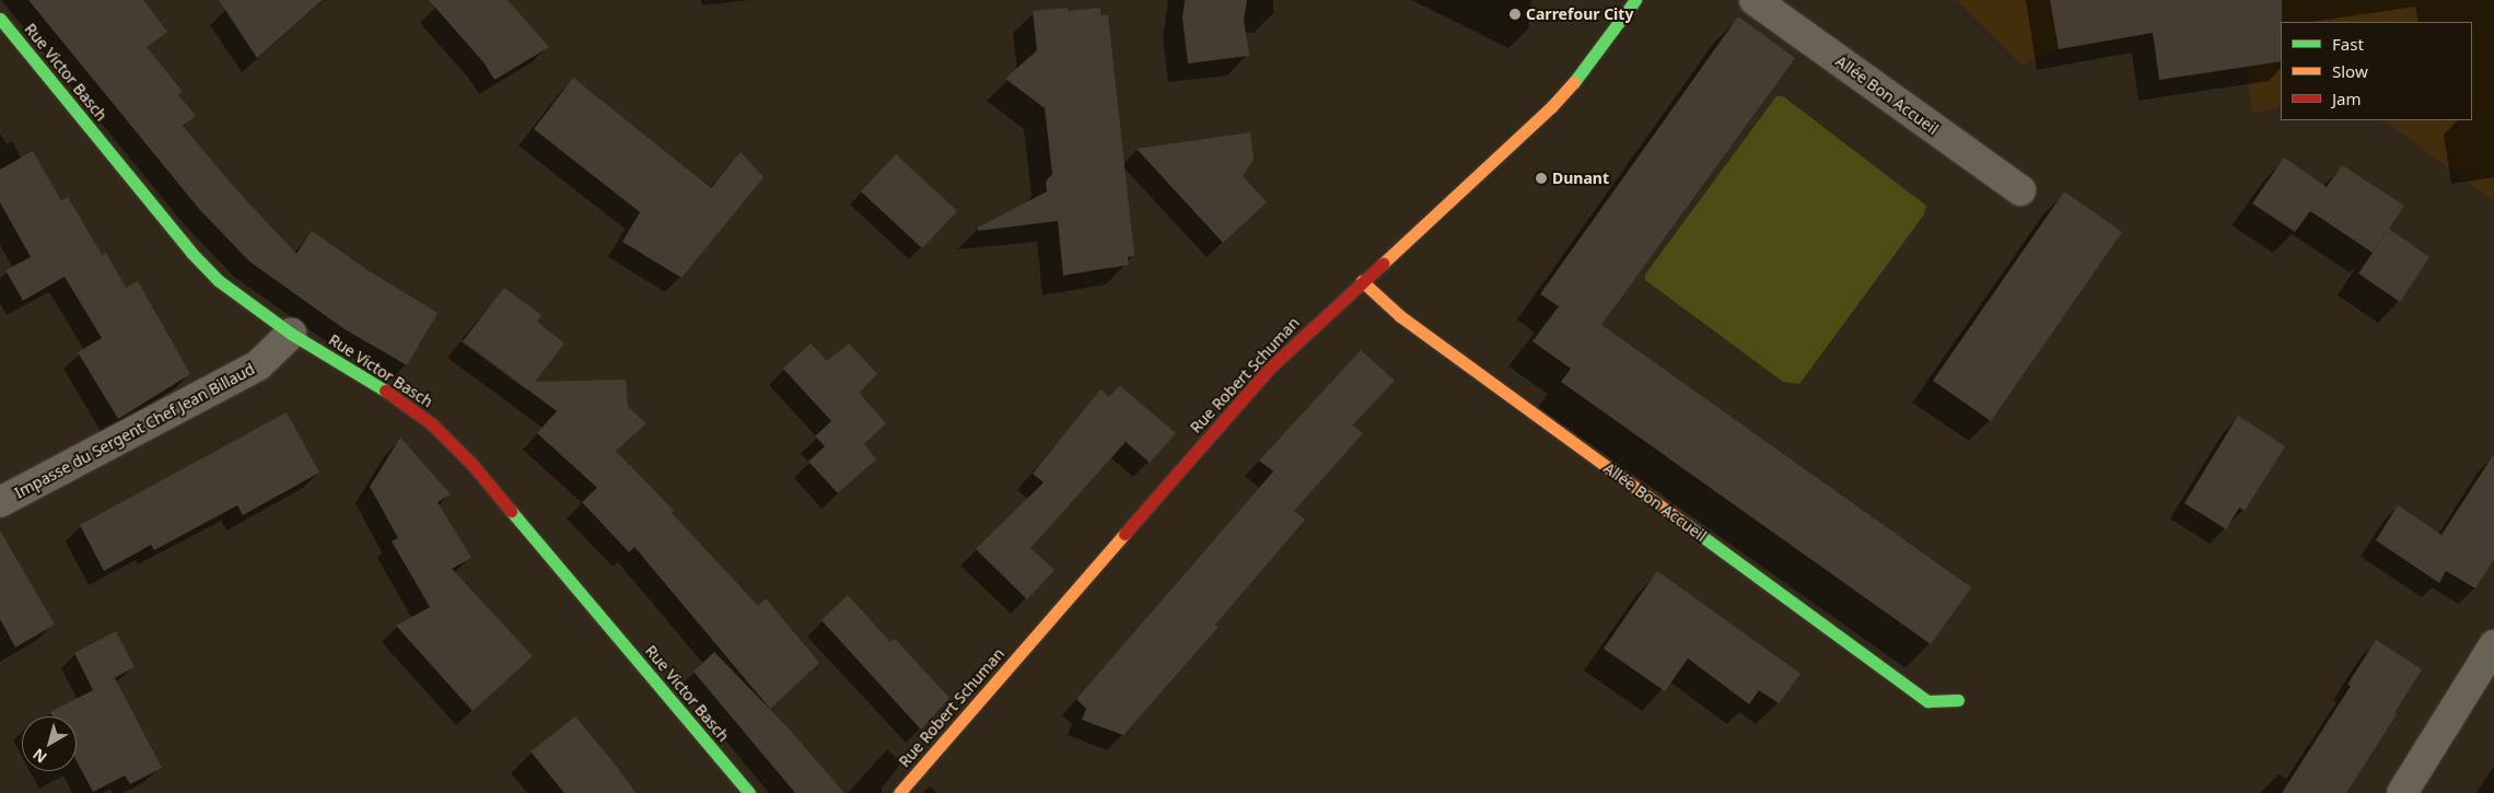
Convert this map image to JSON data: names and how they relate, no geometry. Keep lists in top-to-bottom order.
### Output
{
  "streets": {
    "street": [
      "Rue Victor Basch",
      "Allée Bon Accueil",
      "Rue Robert Schuman",
      "Impasse du Sergent Chef Jean Billaud"
    ]
  },
  "crossings": [
    ["Rue Victor Basch", "Impasse du Sergent Chef Jean Billaud"],
    ["Allée Bon Accueil", "Rue Robert Schuman"]
  ],
  "places": ["Carrefour City", "Dunant"],
  "legend": ["Fast", "Slow", "Jam"],
  "north": "bottom left"
}
